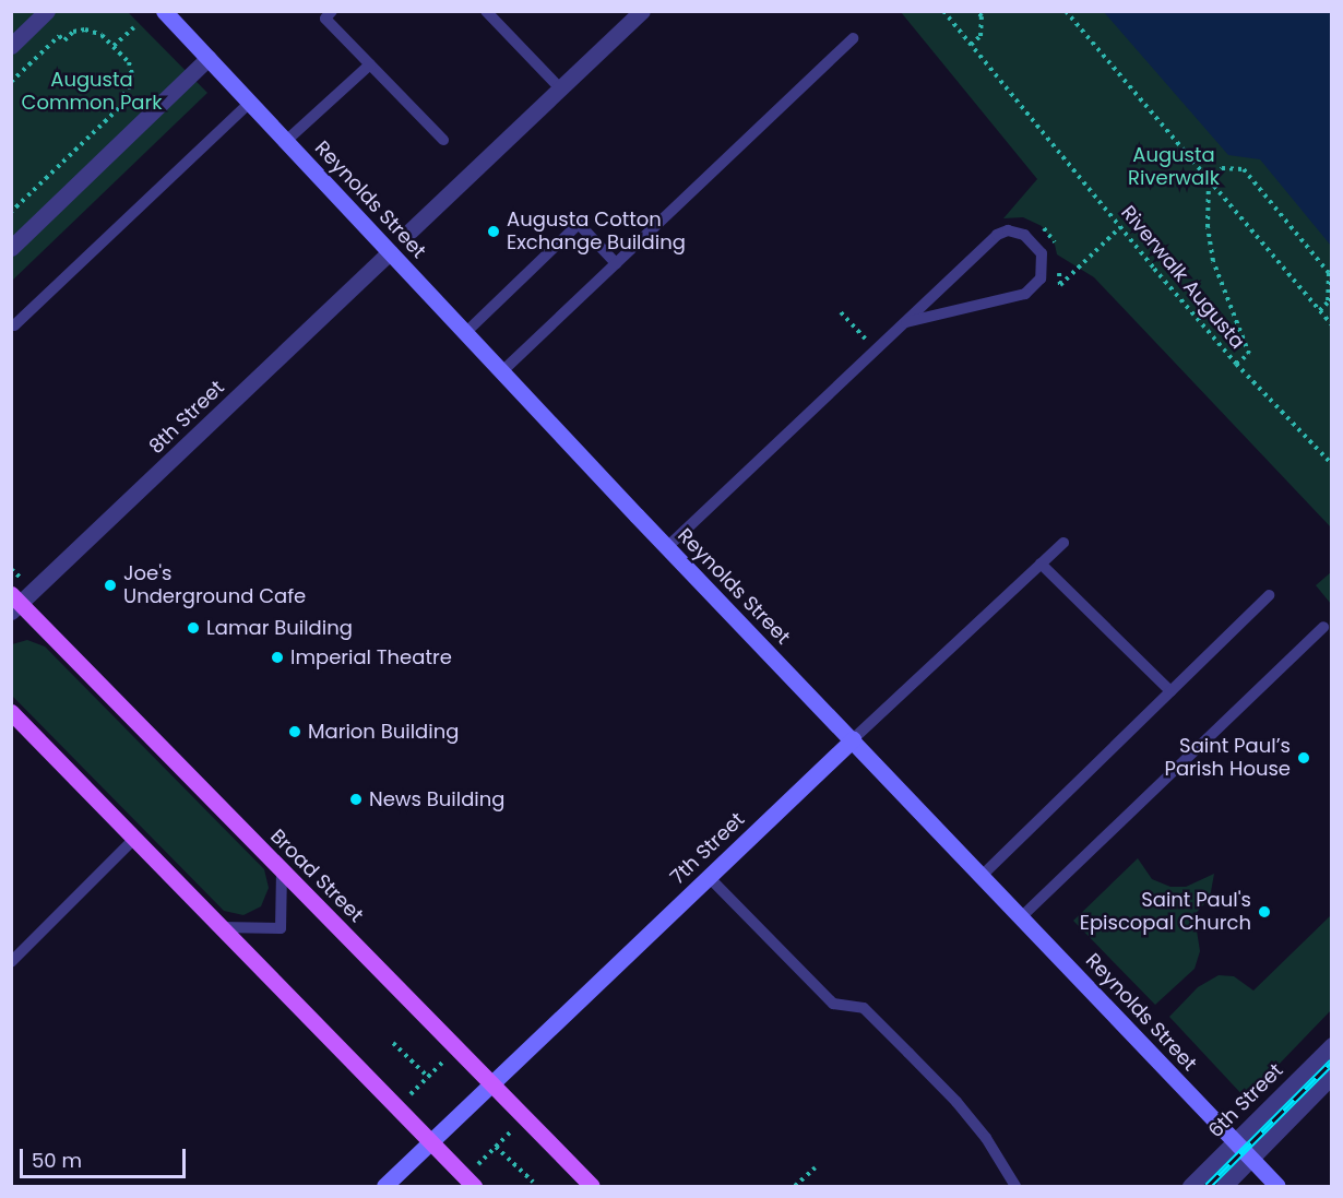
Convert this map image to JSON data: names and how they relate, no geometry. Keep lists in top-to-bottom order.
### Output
{
  "streets": {
    "main road": ["Reynolds Street", "7th Street", "Broad Street"],
    "street": ["8th Street", "6th Street"],
    "path": ["Riverwalk Augusta"]
  },
  "crossings": [
    ["Reynolds Street", "8th Street"],
    ["Reynolds Street", "7th Street"],
    ["Reynolds Street", "6th Street"],
    ["8th Street", "Broad Street"],
    ["7th Street", "Broad Street"]
  ],
  "parks": ["Augusta Common Park", "Augusta Riverwalk"],
  "places": [
    "Augusta Cotton Exchange Building",
    "Joe's Underground Cafe",
    "Lamar Building",
    "Imperial Theatre",
    "Marion Building",
    "Saint Paul’s Parish House",
    "News Building",
    "Saint Paul's Episcopal Church"
  ],
  "scale_bar": "50 m"
}
